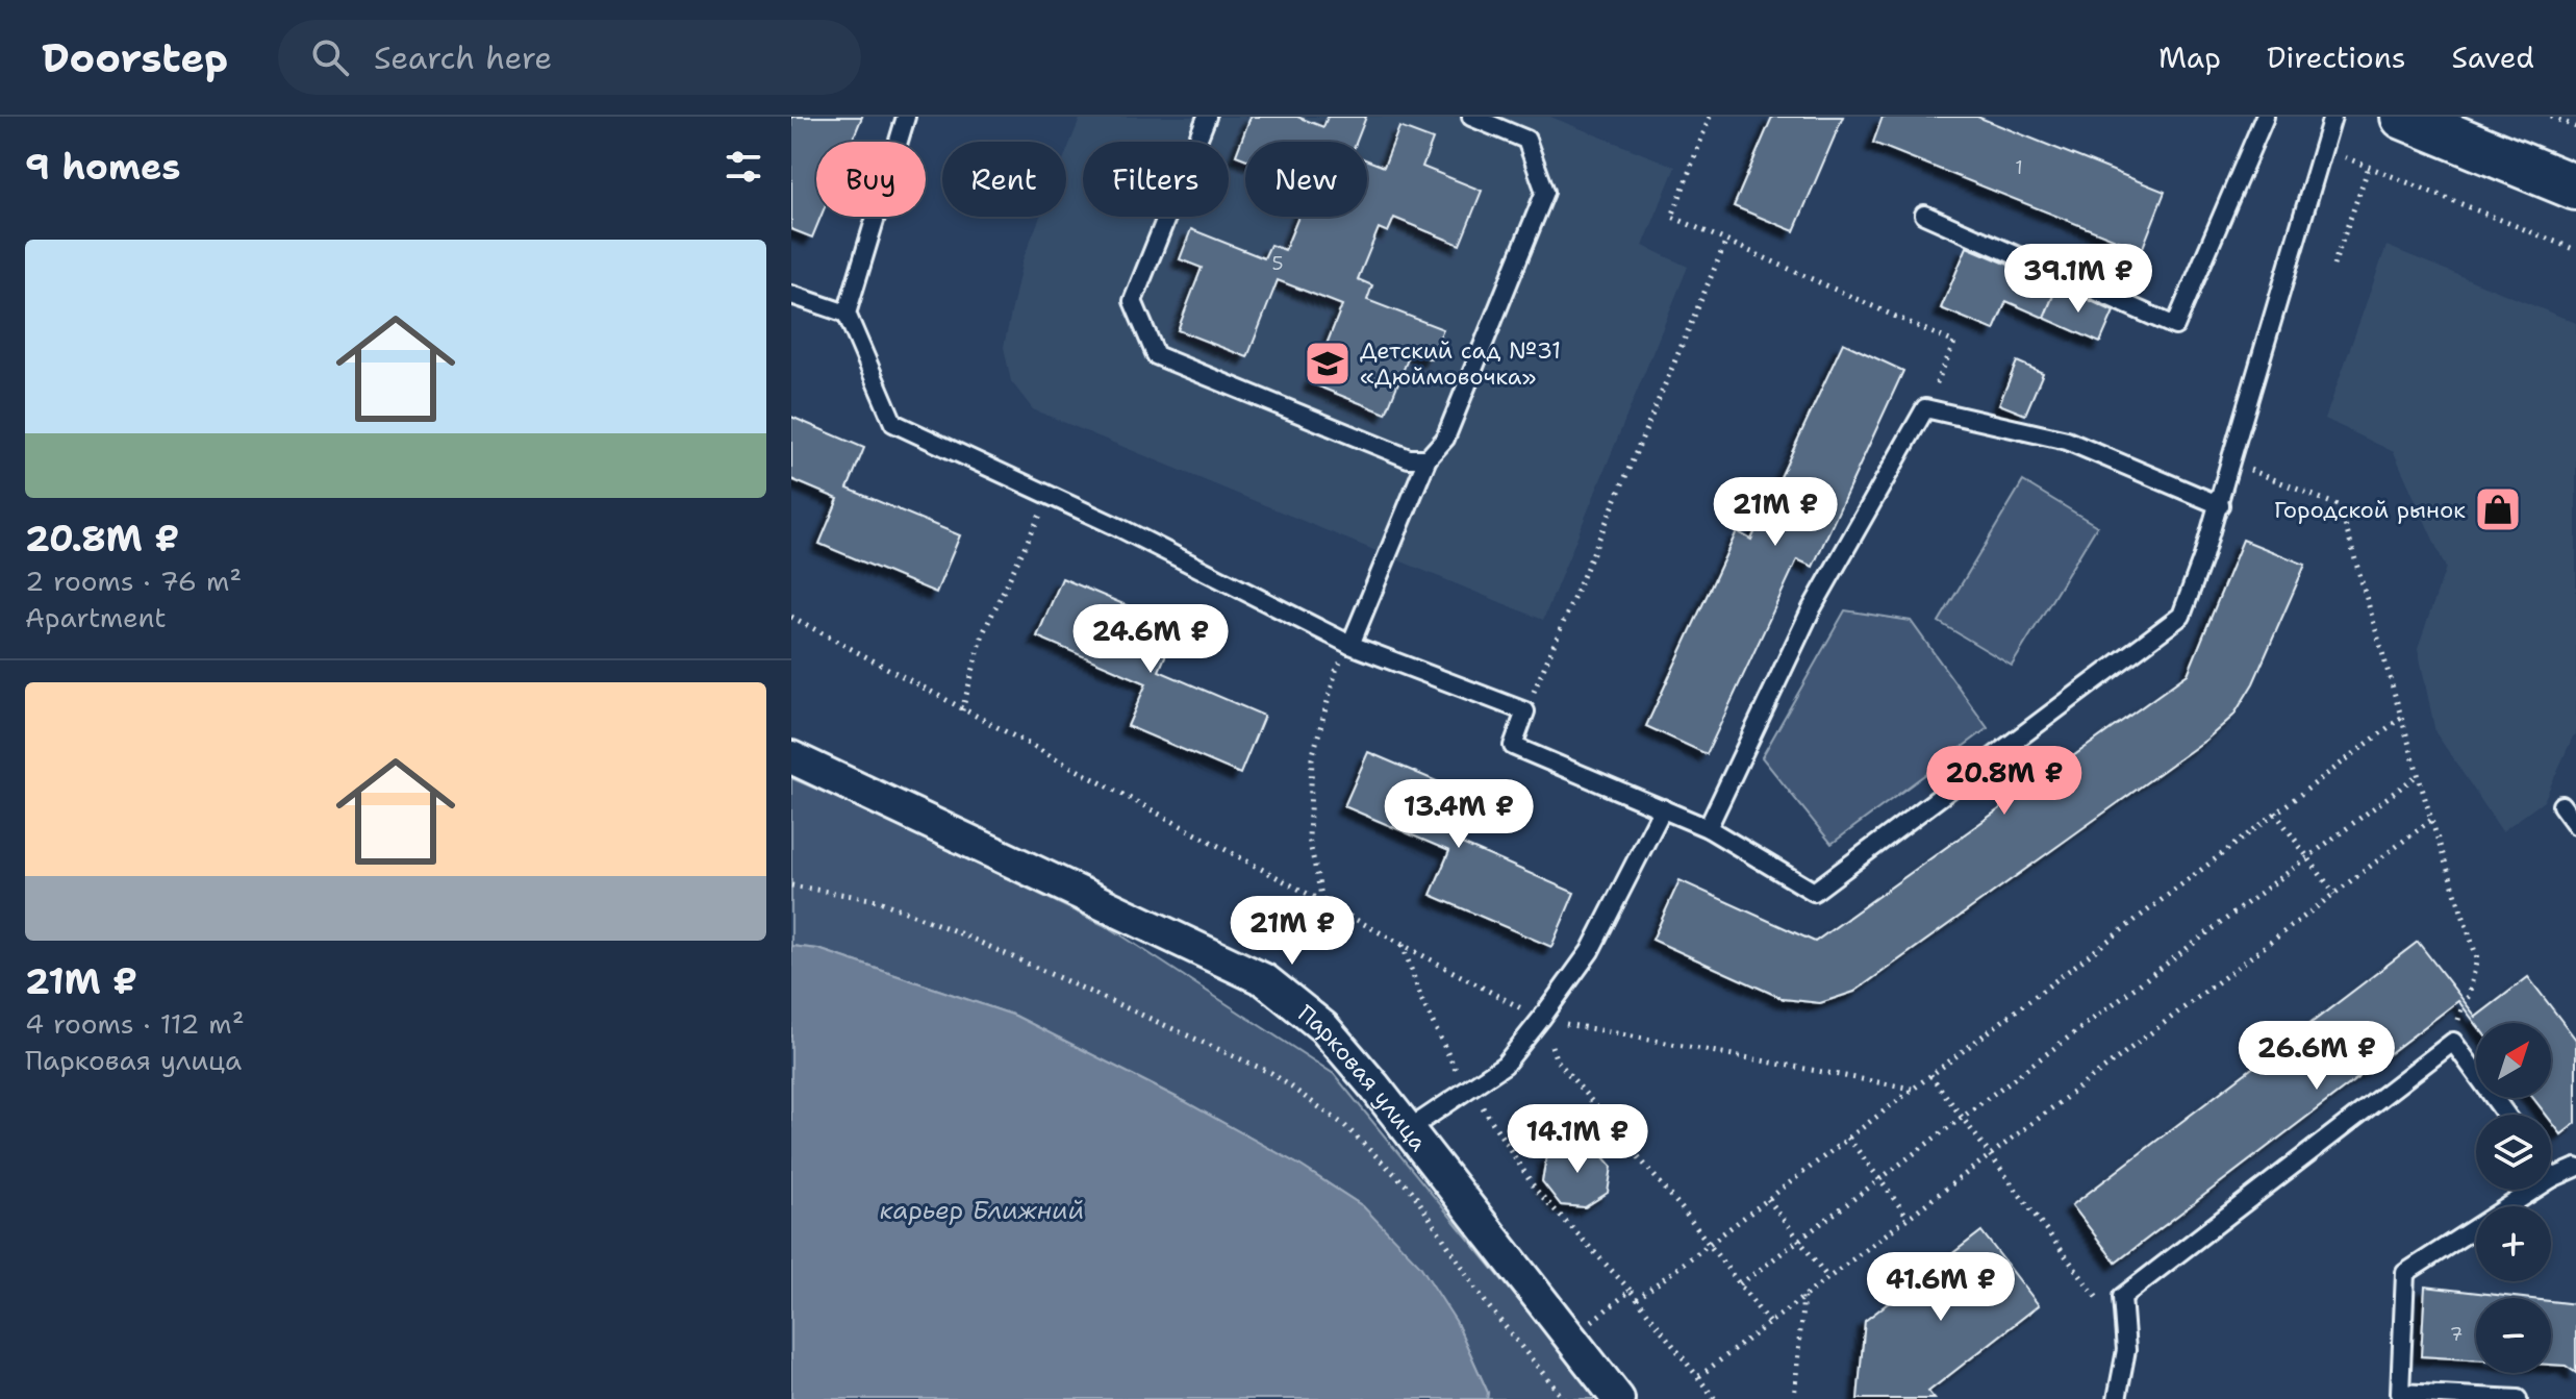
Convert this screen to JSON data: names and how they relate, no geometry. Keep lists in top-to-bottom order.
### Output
{
  "streets": {
    "street": ["Парковая улица"]
  },
  "water": ["карьер Ближний"],
  "places": {
    "school or university": ["Детский сад №31 «Дюймовочка»"],
    "shop": ["Городской рынок"]
  },
  "house_numbers": ["1", "5", "7"],
  "north": "top right",
  "page": {
    "header": "Doorstep",
    "search": "Search here",
    "nav": ["Map", "Directions", "Saved"],
    "heading": "9 homes",
    "chip": [
      "Buy",
      "Rent",
      "Filters",
      "New"
    ],
    "list": [
      {
        "name": "20.8M ₽",
        "note": "2 rooms · 76 m² · Apartment"
      },
      {
        "name": "21M ₽",
        "note": "4 rooms · 112 m² · Парковая улица"
      }
    ],
    "price": [
      "39.1M ₽",
      "21M ₽",
      "24.6M ₽",
      "20.8M ₽",
      "13.4M ₽",
      "21M ₽",
      "26.6M ₽",
      "14.1M ₽",
      "41.6M ₽"
    ],
    "map_buttons": ["+", "−"]
  }
}
